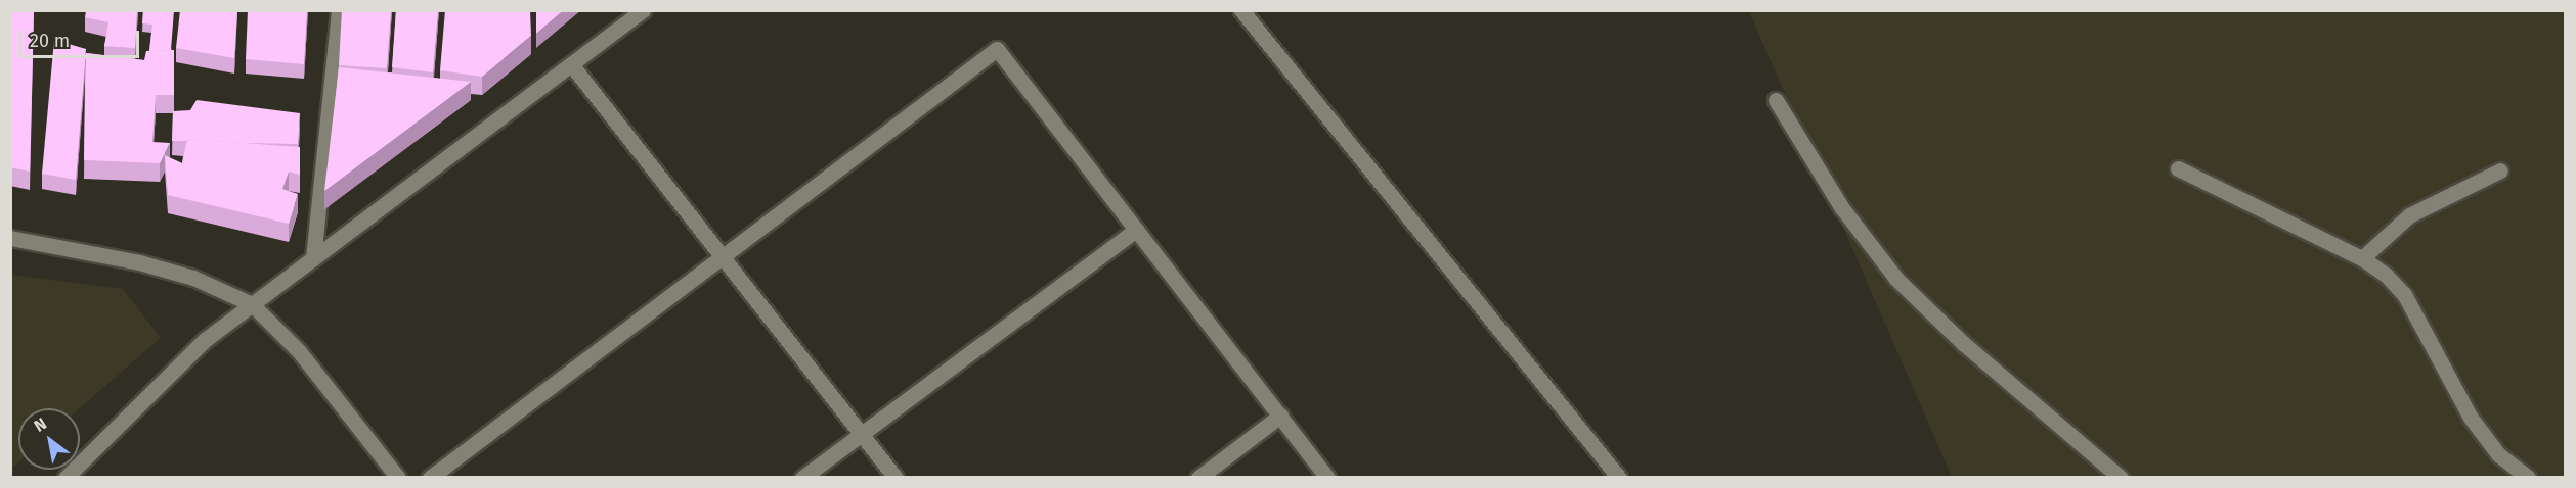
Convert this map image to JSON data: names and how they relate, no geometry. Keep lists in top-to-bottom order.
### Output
{
  "scale_bar": "20 m",
  "north": "top left"
}
